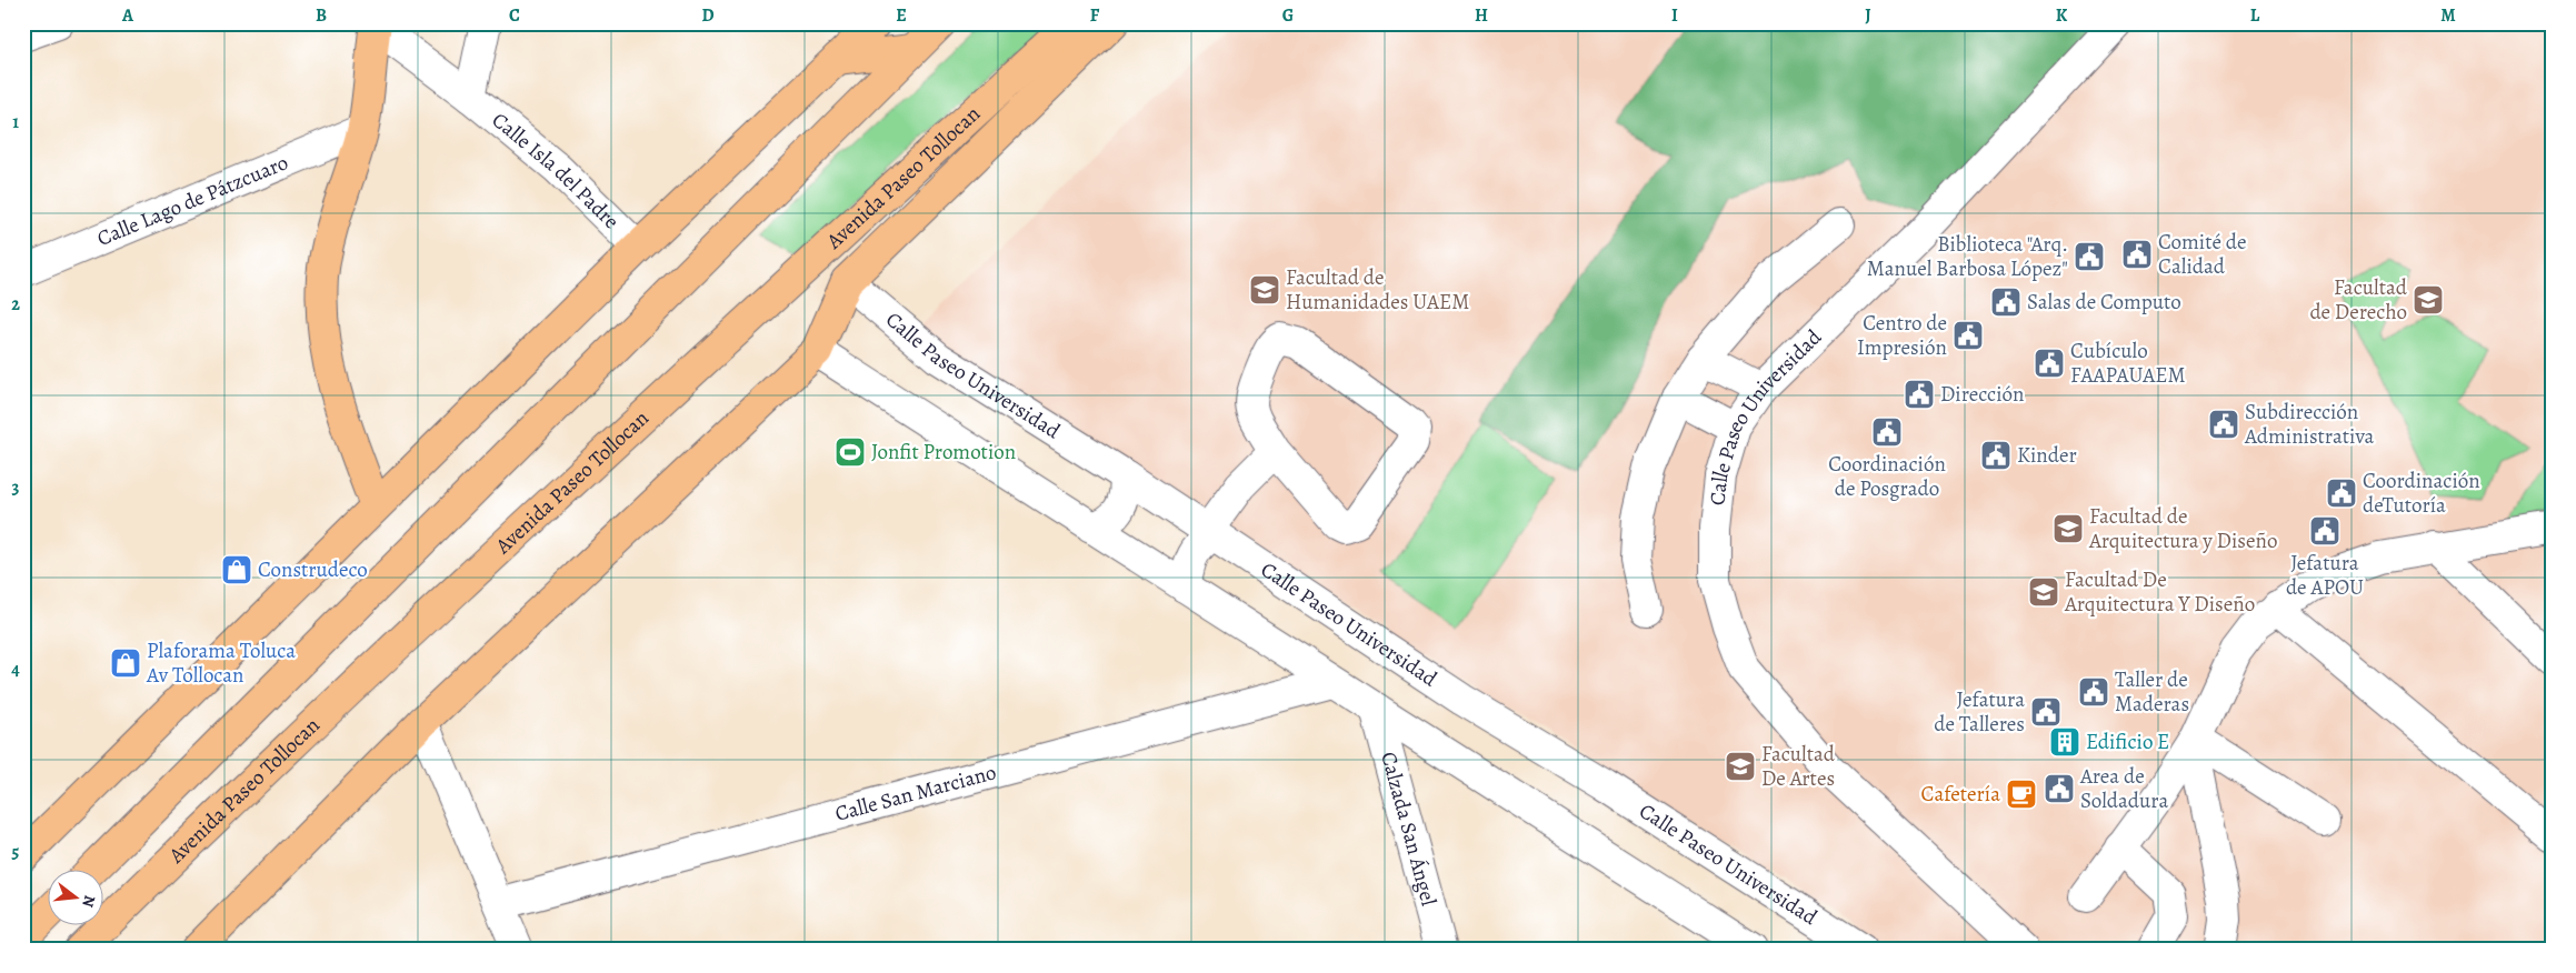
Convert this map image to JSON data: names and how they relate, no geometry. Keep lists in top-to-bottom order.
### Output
{
  "streets": {
    "main road": ["Avenida Paseo Tollocan"],
    "street": [
      "Calle Isla del Padre",
      "Calle Lago de Pátzcuaro",
      "Calle Paseo Universidad",
      "Calle San Marciano",
      "Calzada San Ángel"
    ]
  },
  "crossings": [
    ["Avenida Paseo Tollocan", "Calle Paseo Universidad"]
  ],
  "places": {
    "public building": [
      "Comité de Calidad",
      "Biblioteca \"Arq. Manuel Barbosa López\"",
      "Salas de Computo",
      "Centro de Impresión",
      "Cubículo FAAPAUAEM",
      "Dirección",
      "Subdirección Administrativa",
      "Coordinación de Posgrado",
      "Kinder",
      "Coordinación deTutoría",
      "Jefatura de APOU",
      "Taller de Maderas",
      "Jefatura de Talleres",
      "Area de Soldadura"
    ],
    "school or university": [
      "Facultad de Humanidades UAEM",
      "Facultad de Derecho",
      "Facultad de Arquitectura y Diseño",
      "Facultad De Arquitectura Y Diseño",
      "Facultad De Artes"
    ],
    "sports": ["Jonfit Promotion"],
    "shop": ["Construdeco", "Plaforama Toluca Av Tollocan"],
    "building": ["Edificio E"],
    "cafe": ["Cafetería"]
  },
  "north": "right",
  "grid": {
    "columns": [
      "A",
      "B",
      "C",
      "D",
      "E",
      "F",
      "G",
      "H",
      "I",
      "J",
      "K",
      "L",
      "M"
    ],
    "rows": [
      "1",
      "2",
      "3",
      "4",
      "5"
    ]
  }
}
